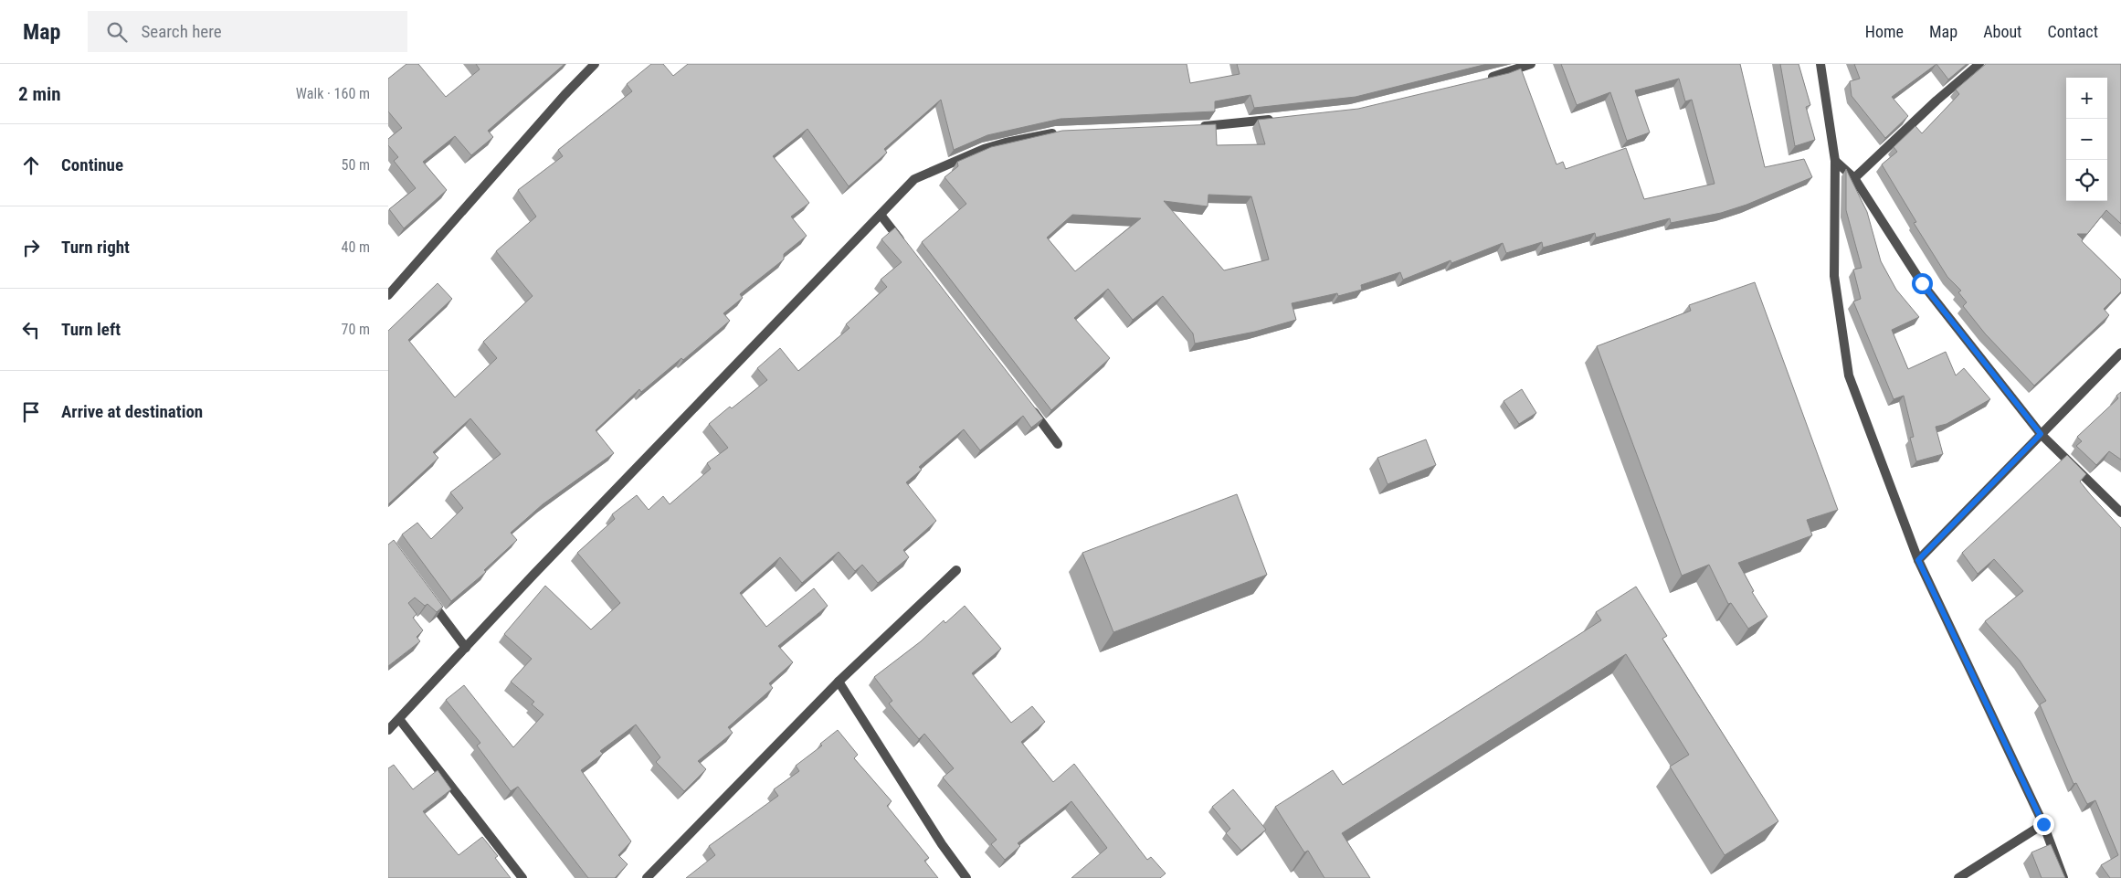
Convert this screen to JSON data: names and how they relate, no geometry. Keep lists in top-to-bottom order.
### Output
{
  "page": {
    "header": "Map",
    "search": "Search here",
    "nav": [
      "Home",
      "Map",
      "About",
      "Contact"
    ],
    "heading": ["2 min", "Walk · 160 m"],
    "map_buttons": ["+", "−"],
    "list": [
      ["Continue", "50 m"],
      ["Turn right", "40 m"],
      ["Turn left", "70 m"],
      "Arrive at destination"
    ]
  }
}
